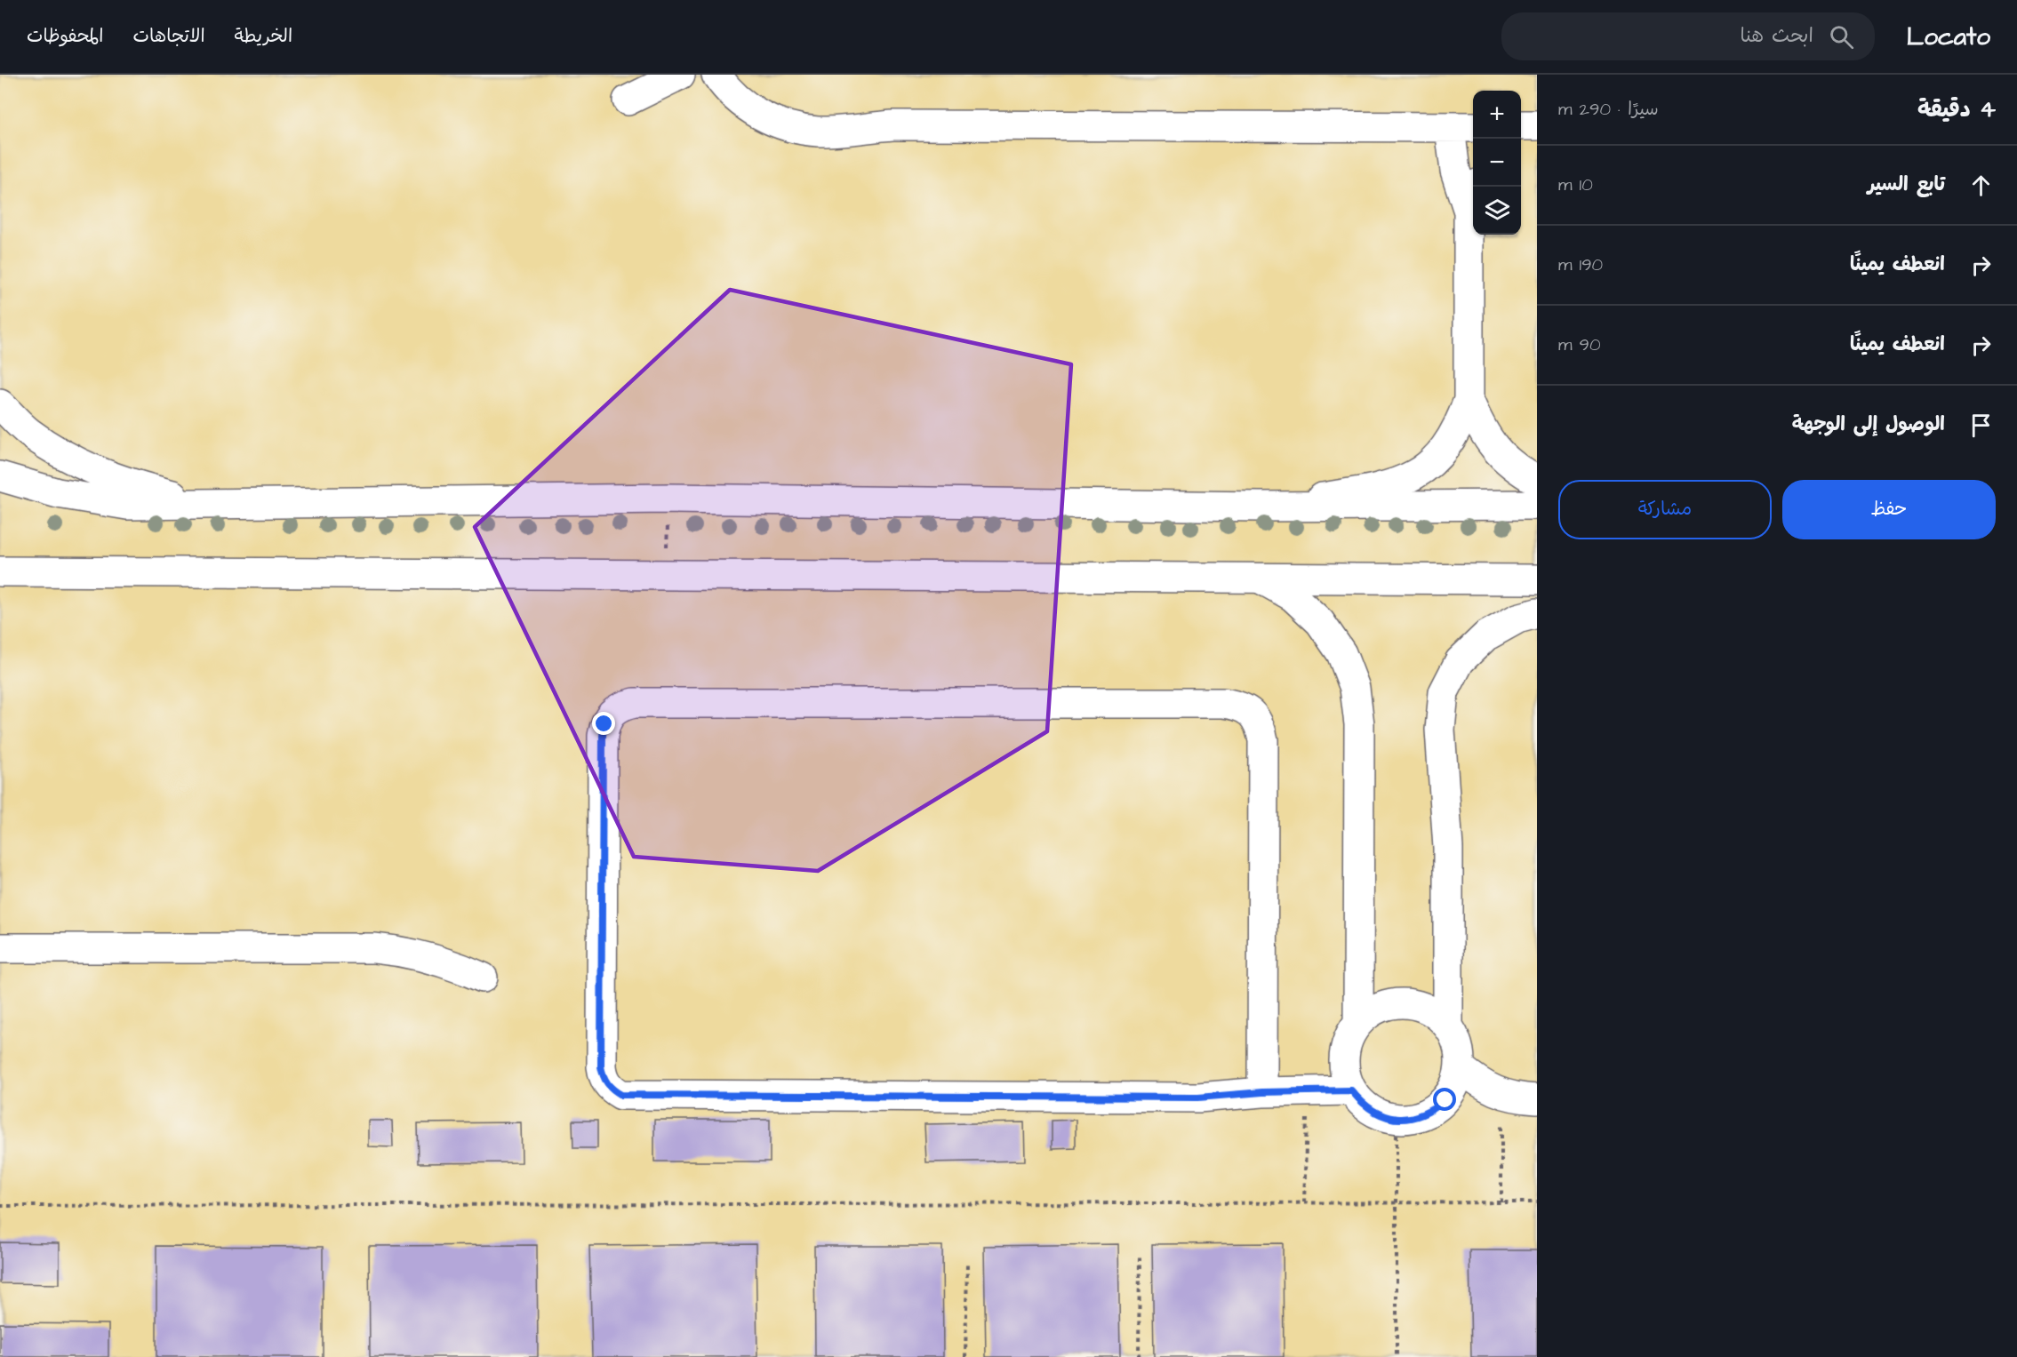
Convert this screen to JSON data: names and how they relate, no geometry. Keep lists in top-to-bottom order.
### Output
{
  "page": {
    "header": "Locato",
    "search": "ابحث هنا",
    "nav": ["الخريطة", "الاتجاهات", "المحفوظات"],
    "heading": ["4 دقيقة", "سيرًا · 290 m"],
    "map_buttons": ["+", "−"],
    "list": [
      ["تابع السير", "10 m"],
      ["انعطف يمينًا", "190 m"],
      ["انعطف يمينًا", "90 m"],
      "الوصول إلى الوجهة"
    ],
    "buttons": ["حفظ", "مشاركة"]
  }
}
